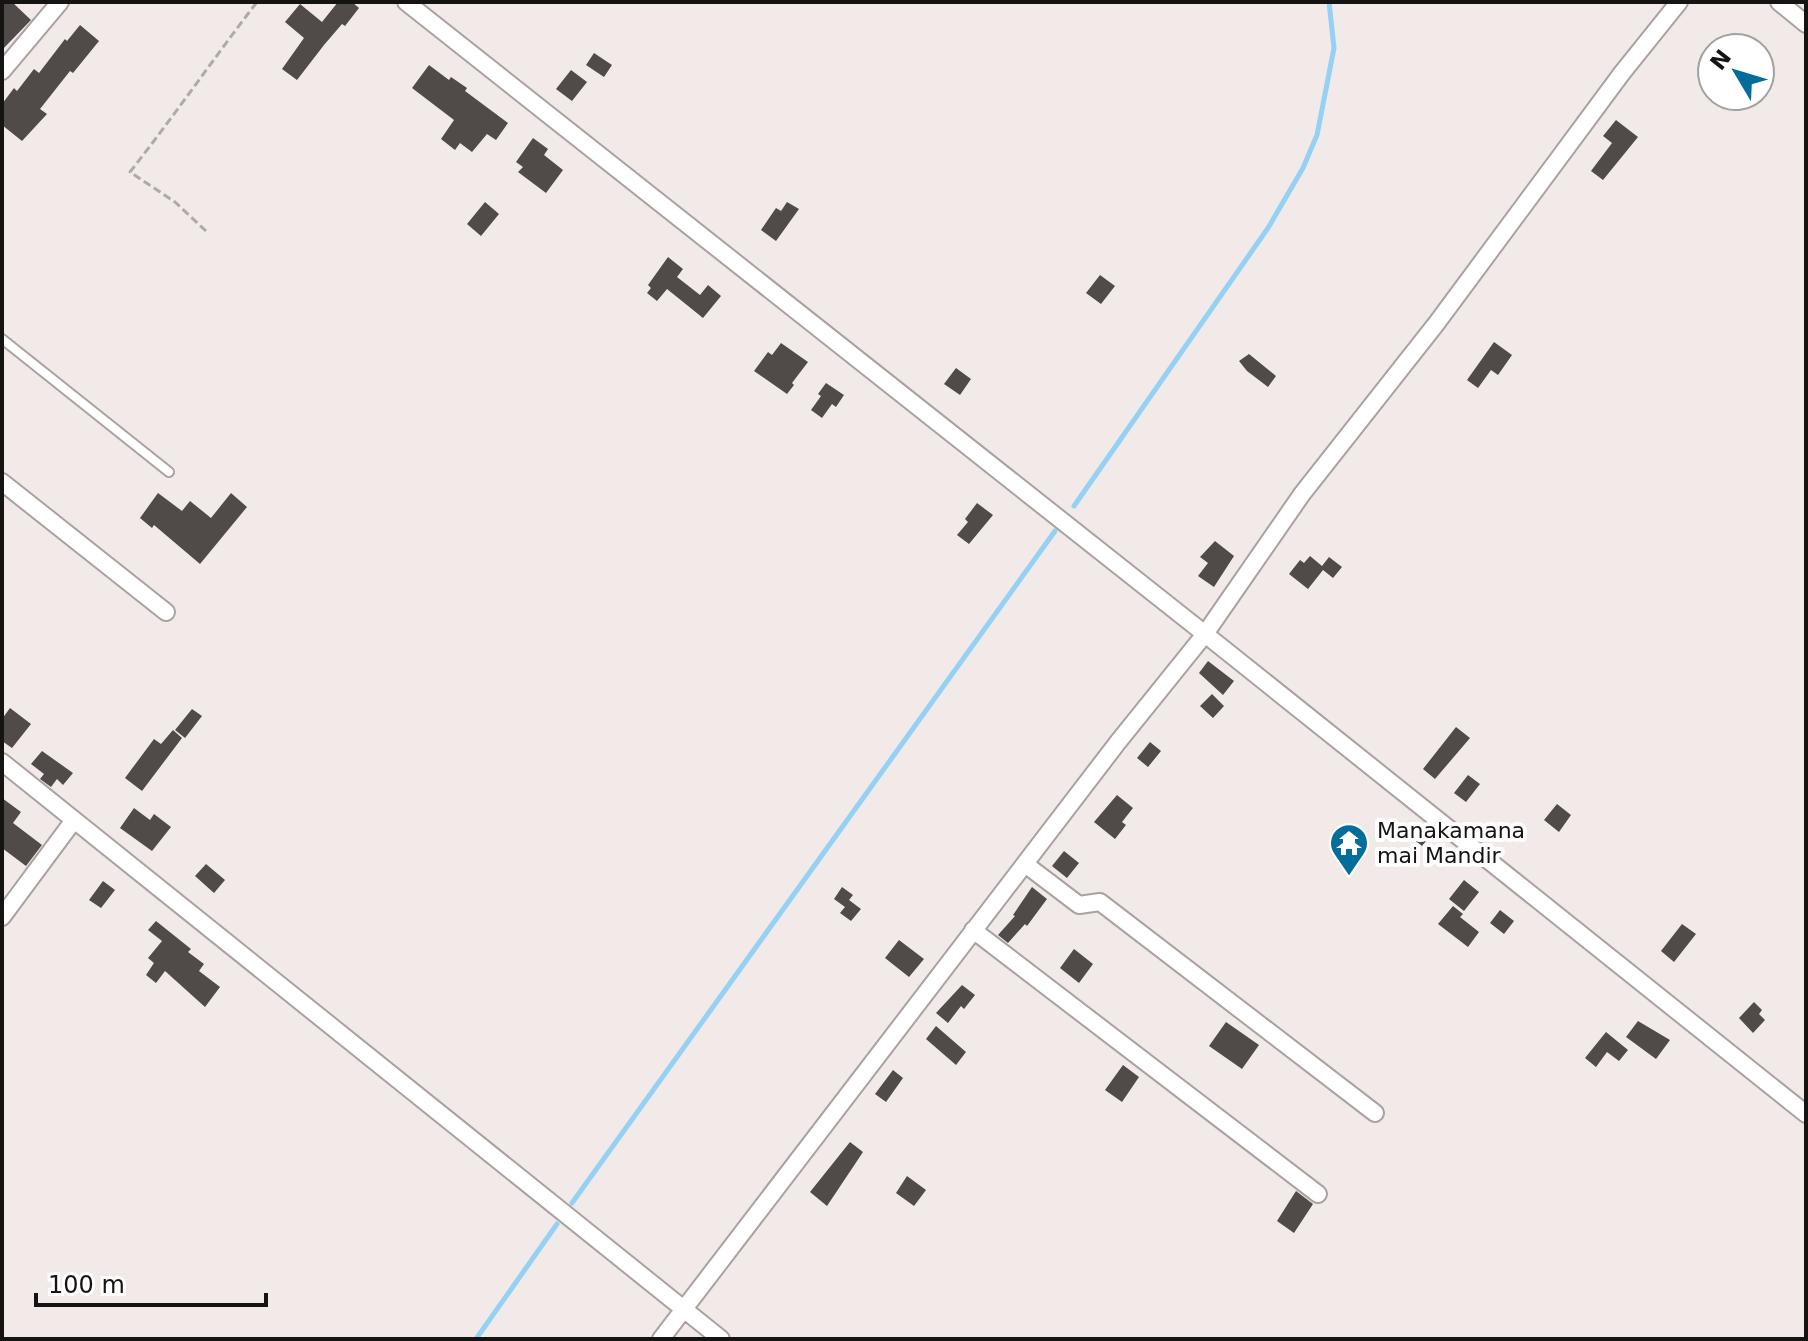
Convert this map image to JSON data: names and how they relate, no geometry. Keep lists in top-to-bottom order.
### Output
{
  "places": {
    "temple": ["Manakamana mai Mandir"]
  },
  "scale_bar": "100 m",
  "north": "top left"
}
